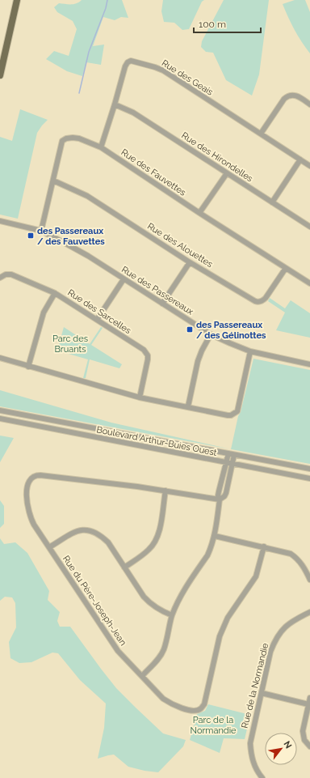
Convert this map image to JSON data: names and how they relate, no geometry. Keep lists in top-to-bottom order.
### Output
{
  "streets": {
    "street": [
      "Rue des Geais",
      "Rue des Hirondelles",
      "Rue des Fauvettes",
      "Rue des Alouettes",
      "Rue des Passereaux",
      "Rue des Sarcelles",
      "Boulevard Arthur-Buies Ouest",
      "Rue du Père-Joseph-Jean",
      "Rue de la Normandie"
    ]
  },
  "crossings": [
    ["Rue des Geais", "Rue des Hirondelles"],
    ["Rue des Geais", "Rue des Fauvettes"],
    ["Rue des Fauvettes", "Rue des Alouettes"],
    ["Rue des Fauvettes", "Rue des Passereaux"]
  ],
  "parks": ["Parc des Bruants", "Parc de la Normandie"],
  "places": {
    "transit": ["des Passereaux / des Fauvettes", "des Passereaux / des Gélinottes"]
  },
  "scale_bar": "100 m",
  "north": "top right"
}
